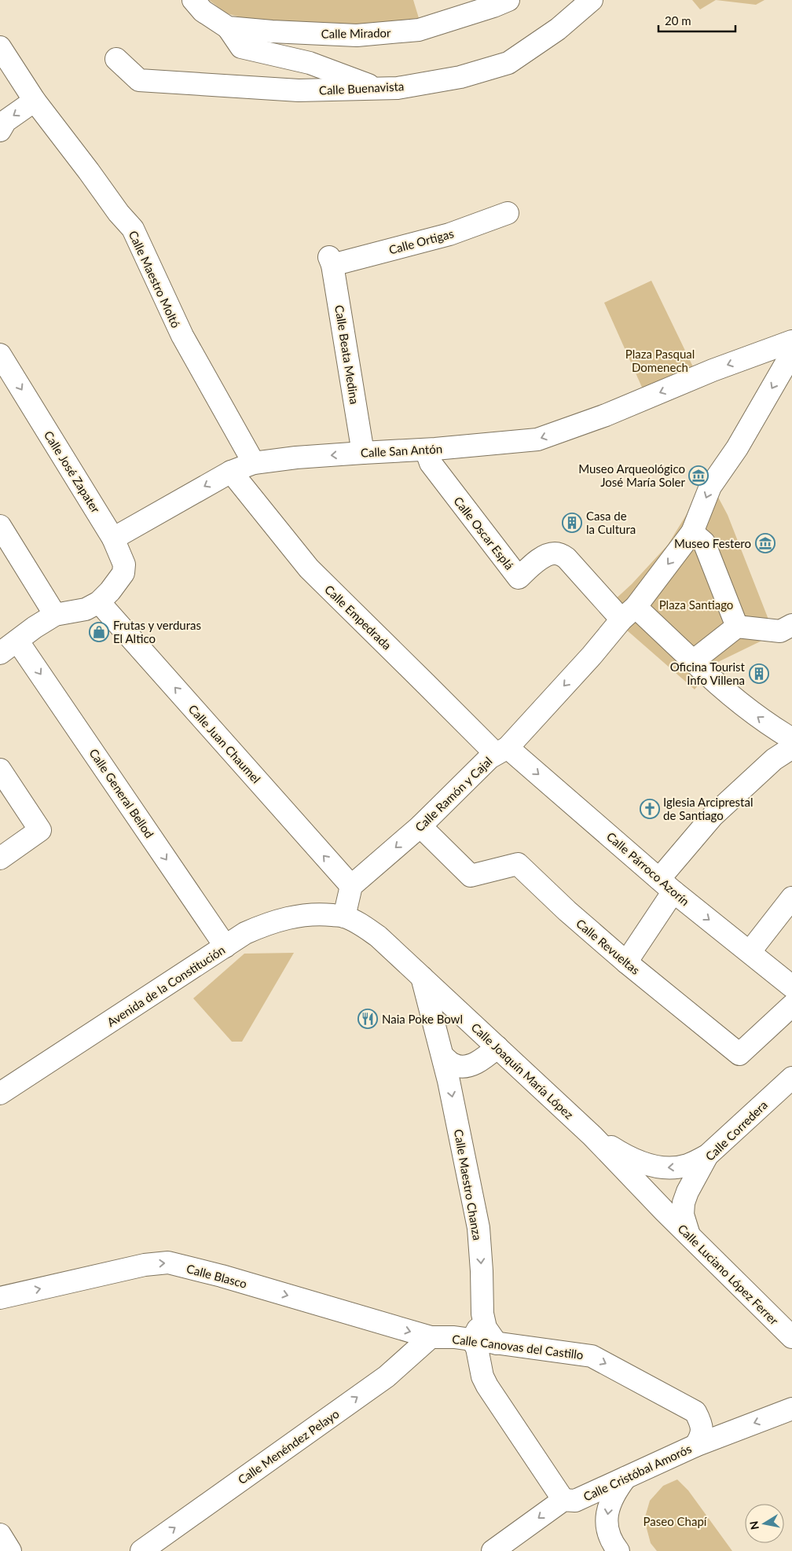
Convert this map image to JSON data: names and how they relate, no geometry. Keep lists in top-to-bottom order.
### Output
{
  "streets": {
    "street": [
      "Calle Mirador",
      "Calle Buenavista",
      "Calle Ortigas",
      "Calle Maestro Moltó",
      "Calle Beata Medina",
      "Calle San Antón",
      "Calle José Zapater",
      "Calle Oscar Esplá",
      "Calle Empedrada",
      "Calle Juan Chaumel",
      "Calle General Bellod",
      "Calle Ramón y Cajal",
      "Calle Párroco Azorín",
      "Calle Revueltas",
      "Avenida de la Constitución",
      "Calle Joaquín María López",
      "Calle Corredera",
      "Calle Maestro Chanza",
      "Calle Luciano López Ferrer",
      "Calle Blasco",
      "Calle Canovas del Castillo",
      "Calle Menéndez Pelayo",
      "Calle Cristóbal Amorós"
    ]
  },
  "crossings": [
    ["Calle Ortigas", "Calle Beata Medina"],
    ["Calle Maestro Moltó", "Calle San Antón"],
    ["Calle Beata Medina", "Calle San Antón"],
    ["Calle San Antón", "Calle José Zapater"],
    ["Calle San Antón", "Calle Oscar Esplá"],
    ["Calle San Antón", "Calle Empedrada"],
    ["Calle José Zapater", "Calle Juan Chaumel"],
    ["Calle Oscar Esplá", "Calle Ramón y Cajal"],
    ["Calle Empedrada", "Calle Ramón y Cajal"],
    ["Calle Empedrada", "Calle Párroco Azorín"],
    ["Calle Juan Chaumel", "Calle Ramón y Cajal"],
    ["Calle General Bellod", "Avenida de la Constitución"],
    ["Calle Ramón y Cajal", "Calle Párroco Azorín"],
    ["Calle Ramón y Cajal", "Calle Revueltas"],
    ["Avenida de la Constitución", "Calle Joaquín María López"],
    ["Calle Joaquín María López", "Calle Corredera"],
    ["Calle Joaquín María López", "Calle Maestro Chanza"],
    ["Calle Joaquín María López", "Calle Luciano López Ferrer"],
    ["Calle Corredera", "Calle Luciano López Ferrer"],
    ["Calle Maestro Chanza", "Calle Canovas del Castillo"],
    ["Calle Blasco", "Calle Canovas del Castillo"],
    ["Calle Blasco", "Calle Menéndez Pelayo"],
    ["Calle Canovas del Castillo", "Calle Menéndez Pelayo"],
    ["Calle Canovas del Castillo", "Calle Cristóbal Amorós"]
  ],
  "one_way": [
    "Calle San Antón",
    "Calle Juan Chaumel",
    "Calle General Bellod",
    "Calle Ramón y Cajal",
    "Calle Maestro Chanza",
    "Calle Blasco",
    "Calle Canovas del Castillo",
    "Calle Menéndez Pelayo",
    "Calle Cristóbal Amorós"
  ],
  "parks": ["Plaza Pasqual Domenech", "Plaza Santiago", "Paseo Chapí"],
  "places": {
    "museum": ["Museo Arqueológico José María Soler", "Museo Festero"],
    "building": ["Casa de la Cultura", "Oficina Tourist Info Villena"],
    "shop": ["Frutas y verduras El Altico"],
    "church": ["Iglesia Arciprestal de Santiago"],
    "restaurant": ["Naia Poke Bowl"]
  },
  "scale_bar": "20 m",
  "north": "left"
}
